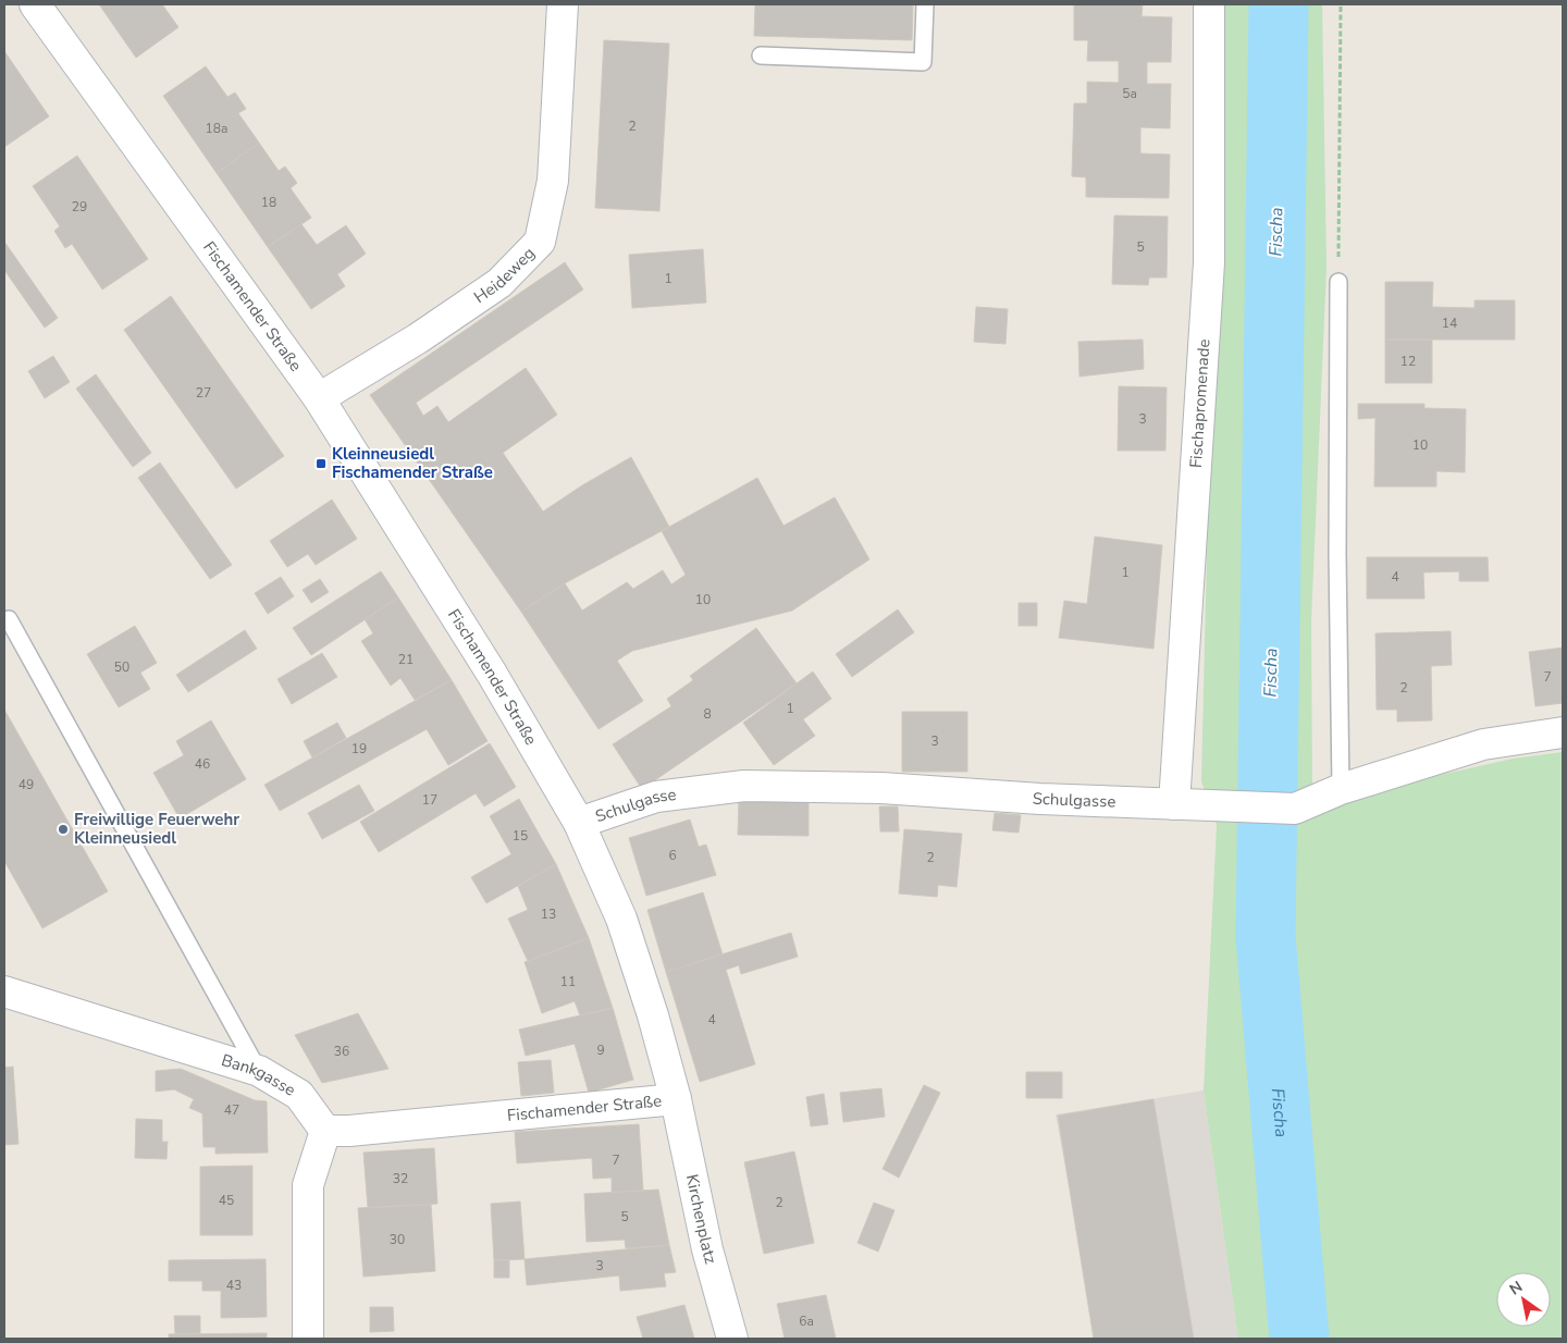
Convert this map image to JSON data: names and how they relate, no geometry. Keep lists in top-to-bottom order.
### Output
{
  "streets": {
    "street": [
      "Heideweg",
      "Fischamender Straße",
      "Fischapromenade",
      "Schulgasse",
      "Bankgasse",
      "Kirchenplatz"
    ]
  },
  "crossings": [
    ["Heideweg", "Fischamender Straße"],
    ["Fischamender Straße", "Schulgasse"],
    ["Fischamender Straße", "Bankgasse"],
    ["Fischamender Straße", "Kirchenplatz"],
    ["Fischapromenade", "Schulgasse"]
  ],
  "water": ["Fischa"],
  "places": {
    "transit": ["Kleinneusiedl Fischamender Straße"],
    "other": ["Freiwillige Feuerwehr Kleinneusiedl"]
  },
  "house_numbers": [
    "5a",
    "2",
    "18a",
    "18",
    "29",
    "5",
    "1",
    "14",
    "12",
    "27",
    "3",
    "10",
    "1",
    "4",
    "10",
    "21",
    "50",
    "7",
    "2",
    "1",
    "8",
    "3",
    "19",
    "46",
    "49",
    "17",
    "15",
    "6",
    "2",
    "13",
    "11",
    "4",
    "9",
    "36",
    "47",
    "7",
    "32",
    "45",
    "2",
    "5",
    "30",
    "3",
    "43",
    "6a"
  ],
  "north": "top left"
}
